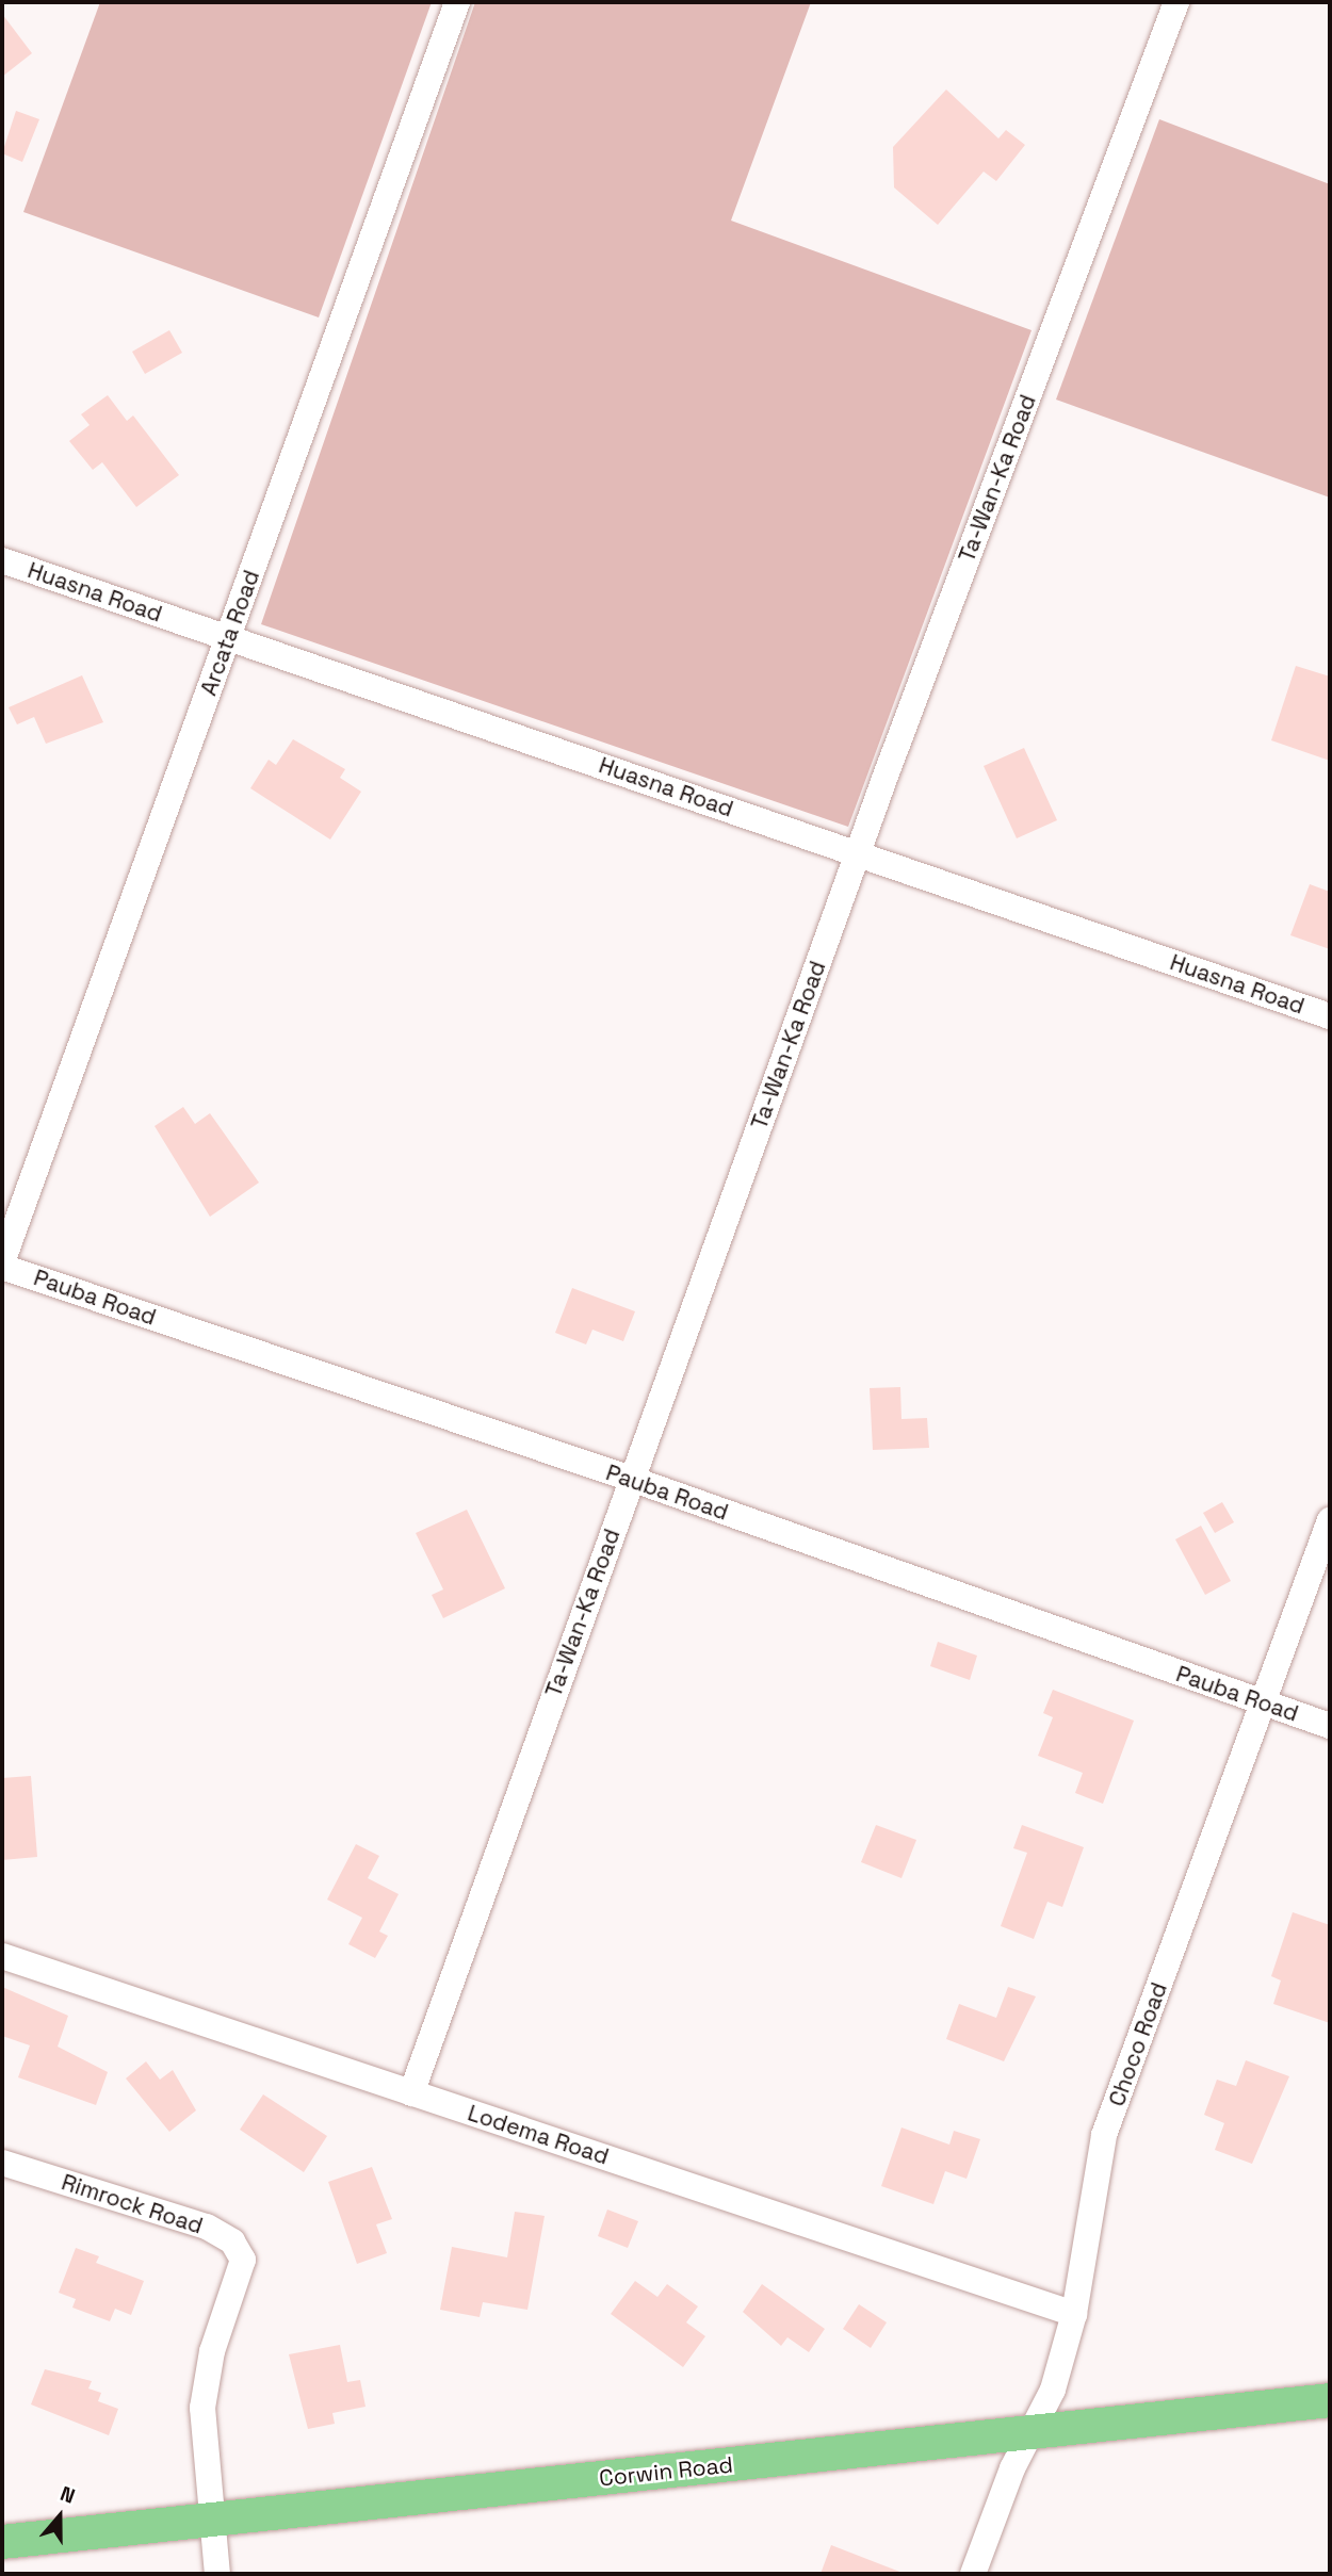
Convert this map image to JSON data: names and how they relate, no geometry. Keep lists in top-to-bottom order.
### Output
{
  "streets": {
    "main road": ["Corwin Road"],
    "street": [
      "Ta-Wan-Ka Road",
      "Huasna Road",
      "Arcata Road",
      "Pauba Road",
      "Choco Road",
      "Lodema Road",
      "Rimrock Road"
    ]
  },
  "crossings": [
    ["Ta-Wan-Ka Road", "Huasna Road"],
    ["Ta-Wan-Ka Road", "Pauba Road"],
    ["Ta-Wan-Ka Road", "Lodema Road"],
    ["Huasna Road", "Arcata Road"],
    ["Arcata Road", "Pauba Road"],
    ["Pauba Road", "Choco Road"],
    ["Choco Road", "Lodema Road"],
    ["Choco Road", "Corwin Road"],
    ["Rimrock Road", "Corwin Road"]
  ],
  "north": "top"
}
